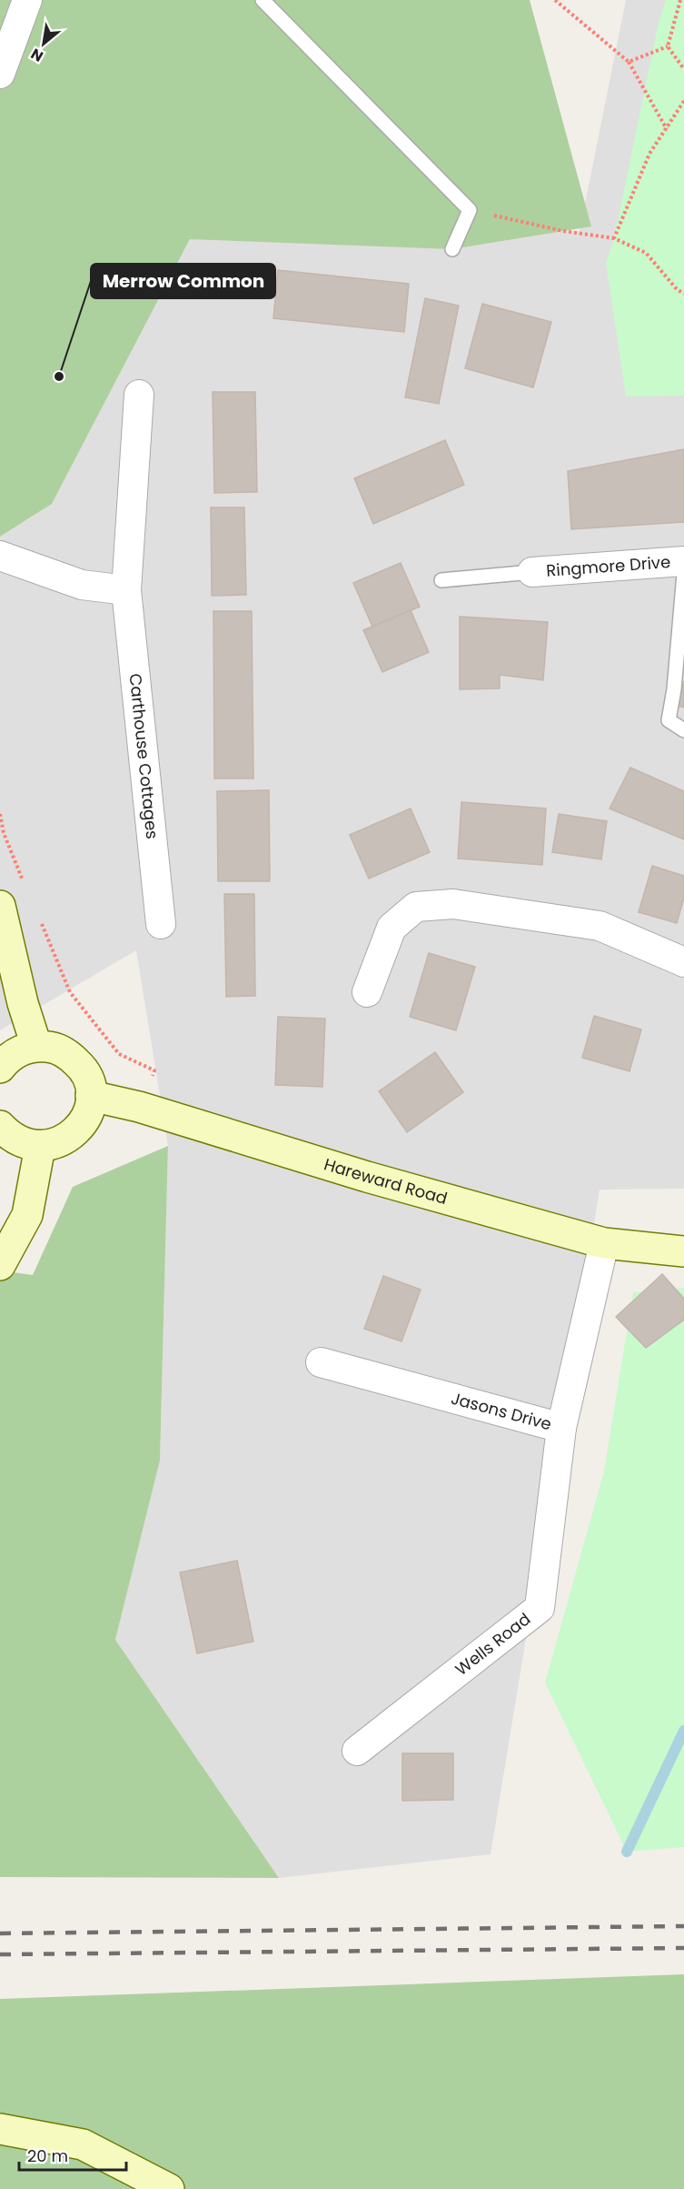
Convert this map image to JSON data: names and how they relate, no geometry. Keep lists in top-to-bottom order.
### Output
{
  "streets": {
    "main road": ["Hareward Road"],
    "street": [
      "Ringmore Drive",
      "Carthouse Cottages",
      "Jasons Drive",
      "Wells Road"
    ]
  },
  "crossings": [
    ["Hareward Road", "Jasons Drive"],
    ["Jasons Drive", "Wells Road"]
  ],
  "places": ["Merrow Common"],
  "scale_bar": "20 m",
  "north": "bottom left"
}
